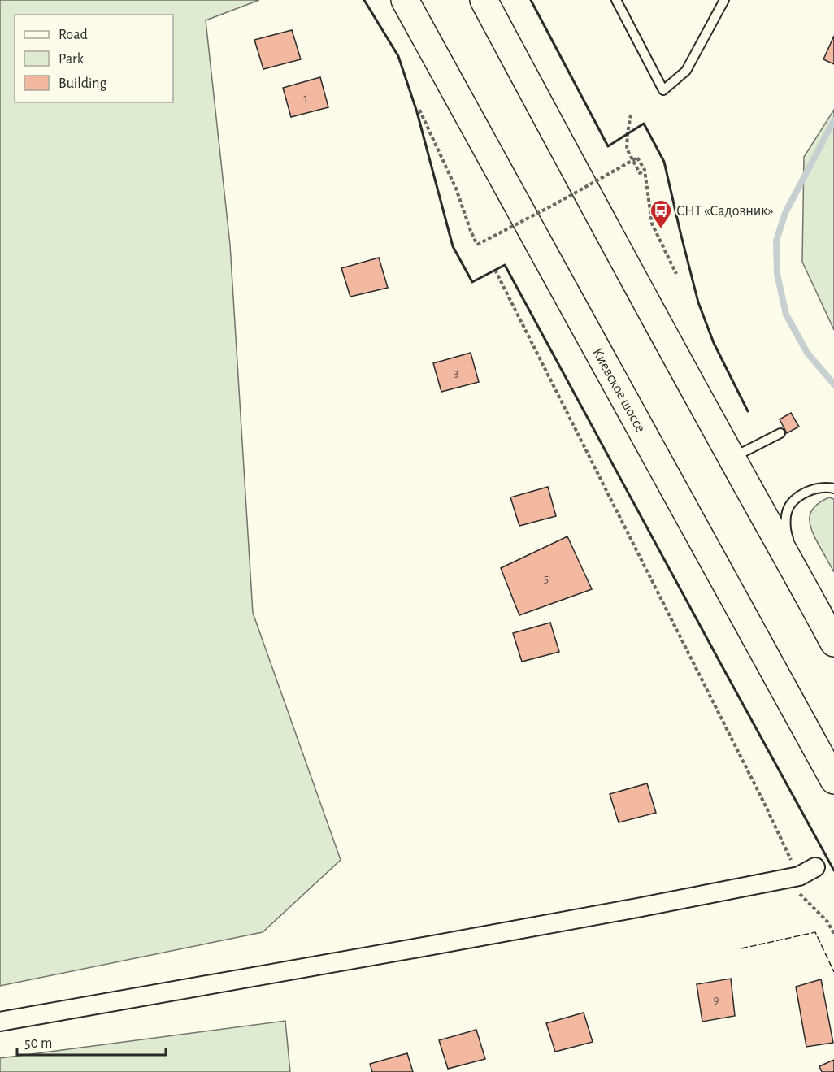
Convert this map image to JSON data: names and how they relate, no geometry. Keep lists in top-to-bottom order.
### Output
{
  "streets": {
    "highway": ["Киевское шоссе"]
  },
  "places": {
    "bus stop": ["СНТ «Садовник»"]
  },
  "house_numbers": [
    "1",
    "3",
    "5",
    "9"
  ],
  "legend": ["Road", "Park", "Building"],
  "scale_bar": "50 m"
}
